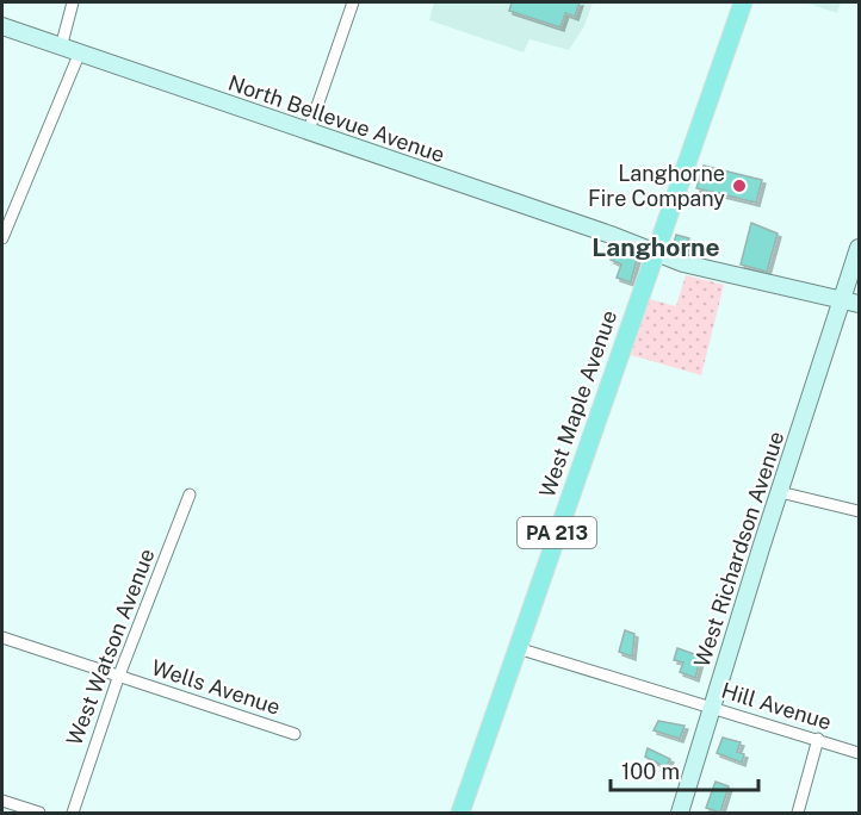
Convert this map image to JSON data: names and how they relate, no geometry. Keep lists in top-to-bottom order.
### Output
{
  "streets": {
    "main road": ["West Maple Avenue", "PA 213"],
    "street": [
      "North Bellevue Avenue",
      "West Richardson Avenue",
      "West Watson Avenue",
      "Wells Avenue",
      "Hill Avenue"
    ]
  },
  "crossings": [
    ["North Bellevue Avenue", "West Maple Avenue"],
    ["North Bellevue Avenue", "PA 213"],
    ["North Bellevue Avenue", "West Richardson Avenue"],
    ["West Maple Avenue", "PA 213"],
    ["West Maple Avenue", "Hill Avenue"],
    ["West Richardson Avenue", "Hill Avenue"],
    ["West Watson Avenue", "Wells Avenue"]
  ],
  "districts": ["Langhorne"],
  "places": ["Langhorne Fire Company"],
  "scale_bar": "100 m"
}
